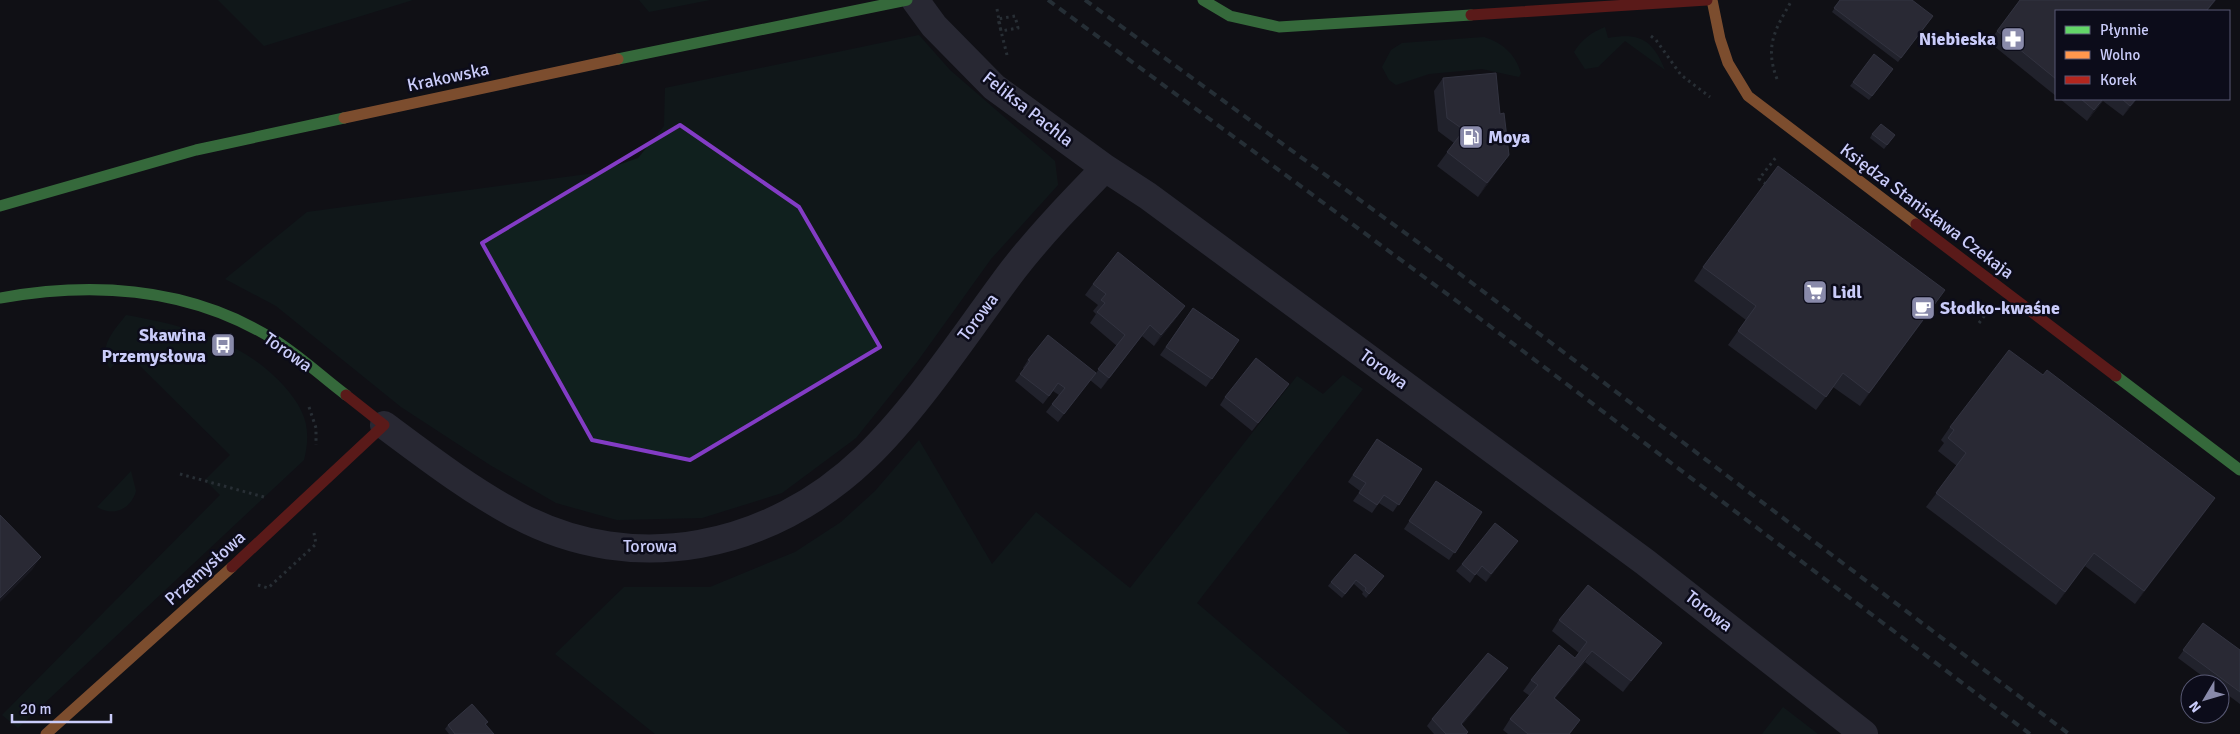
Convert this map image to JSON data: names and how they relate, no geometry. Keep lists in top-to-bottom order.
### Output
{
  "streets": {
    "street": [
      "Krakowska",
      "Feliksa Pachla",
      "Księdza Stanisława Czekaja",
      "Torowa",
      "Przemysłowa"
    ]
  },
  "crossings": [
    ["Feliksa Pachla", "Torowa"],
    ["Torowa", "Przemysłowa"]
  ],
  "places": {
    "pharmacy": ["Niebieska"],
    "fuel station": ["Moya"],
    "supermarket": ["Lidl"],
    "cafe": ["Słodko-kwaśne"],
    "bus stop": ["Skawina Przemysłowa"]
  },
  "legend": ["Płynnie", "Wolno", "Korek"],
  "scale_bar": "20 m",
  "north": "bottom left"
}
